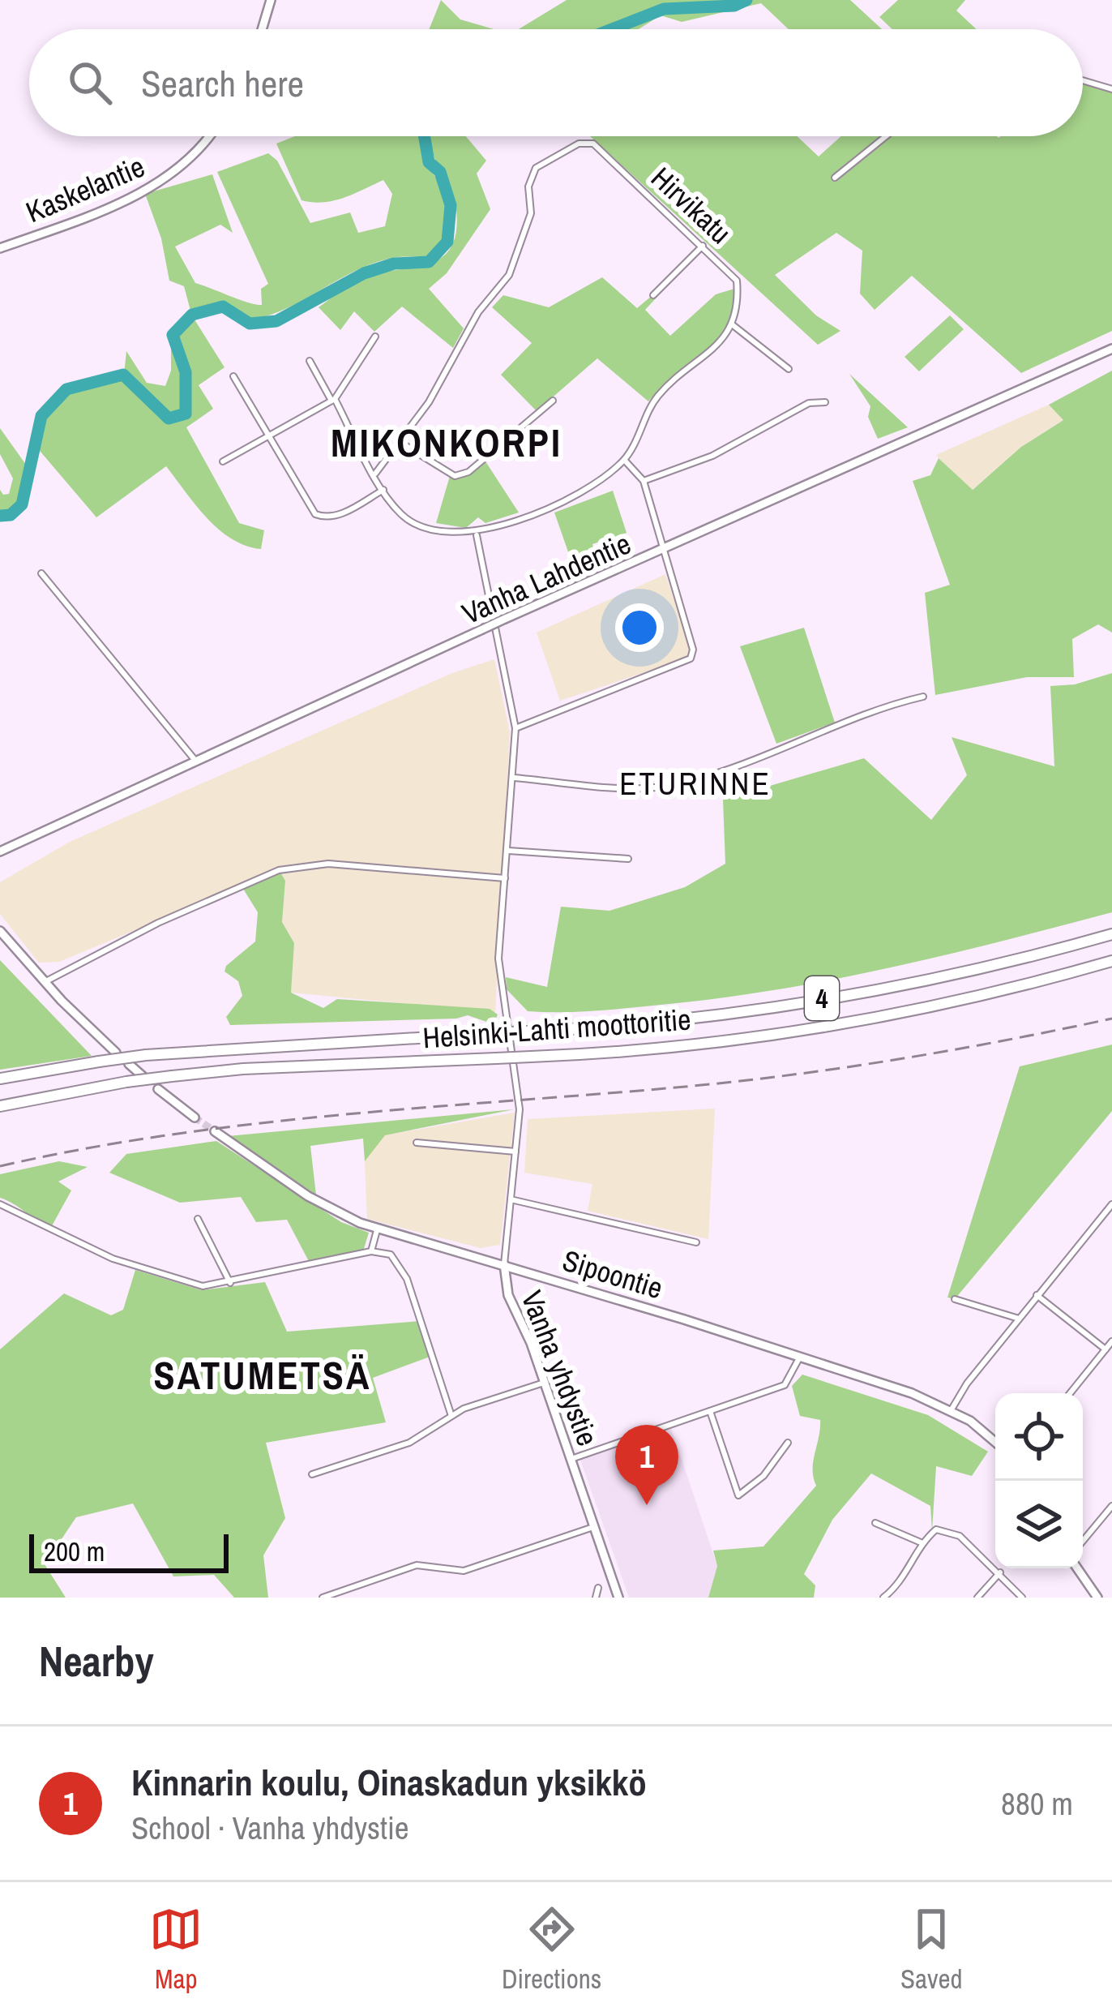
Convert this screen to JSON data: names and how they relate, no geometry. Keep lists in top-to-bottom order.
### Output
{
  "streets": {
    "highway": ["4", "Helsinki-Lahti moottoritie"],
    "street": [
      "Kaskelantie",
      "Hirvikatu",
      "Vanha Lahdentie",
      "Sipoontie",
      "Vanha yhdystie"
    ]
  },
  "crossings": [
    ["Sipoontie", "Vanha yhdystie"]
  ],
  "districts": ["MIKONKORPI", "ETURINNE", "SATUMETSÄ"],
  "scale_bar": "200 m",
  "page": {
    "search": "Search here",
    "pins": "1",
    "scale": "200 m",
    "heading": "Nearby",
    "list": [
      {
        "mark": "1",
        "name": "Kinnarin koulu, Oinaskadun yksikkö",
        "note": "School · Vanha yhdystie",
        "value": "880 m"
      }
    ],
    "nav": ["Map", "Directions", "Saved"]
  }
}
